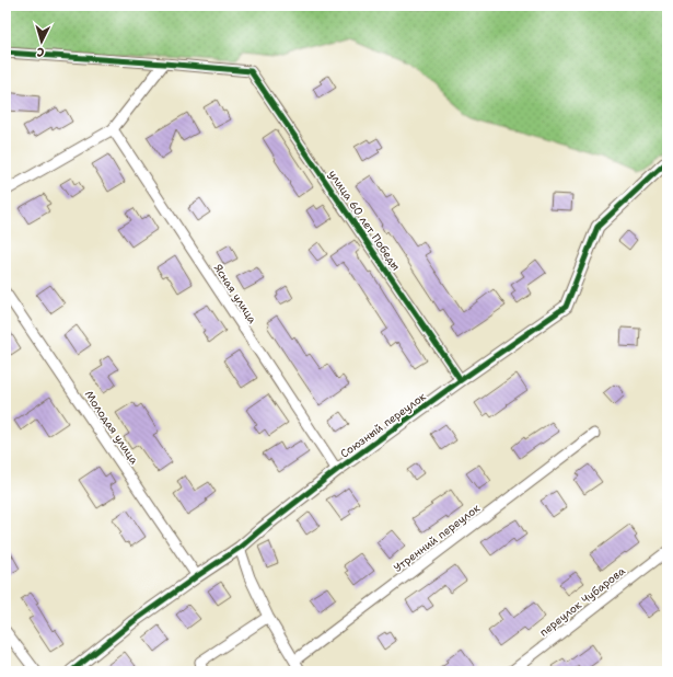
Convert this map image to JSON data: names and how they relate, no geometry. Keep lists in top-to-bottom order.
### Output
{
  "streets": {
    "street": [
      "улица 60 лет Победы",
      "Ясная улица",
      "Союзный переулок",
      "Молодая улица",
      "Утренний переулок",
      "переулок Чубарова"
    ]
  },
  "crossings": [
    ["улица 60 лет Победы", "Союзный переулок"],
    ["Ясная улица", "Союзный переулок"],
    ["Союзный переулок", "Молодая улица"]
  ],
  "north": "bottom"
}
